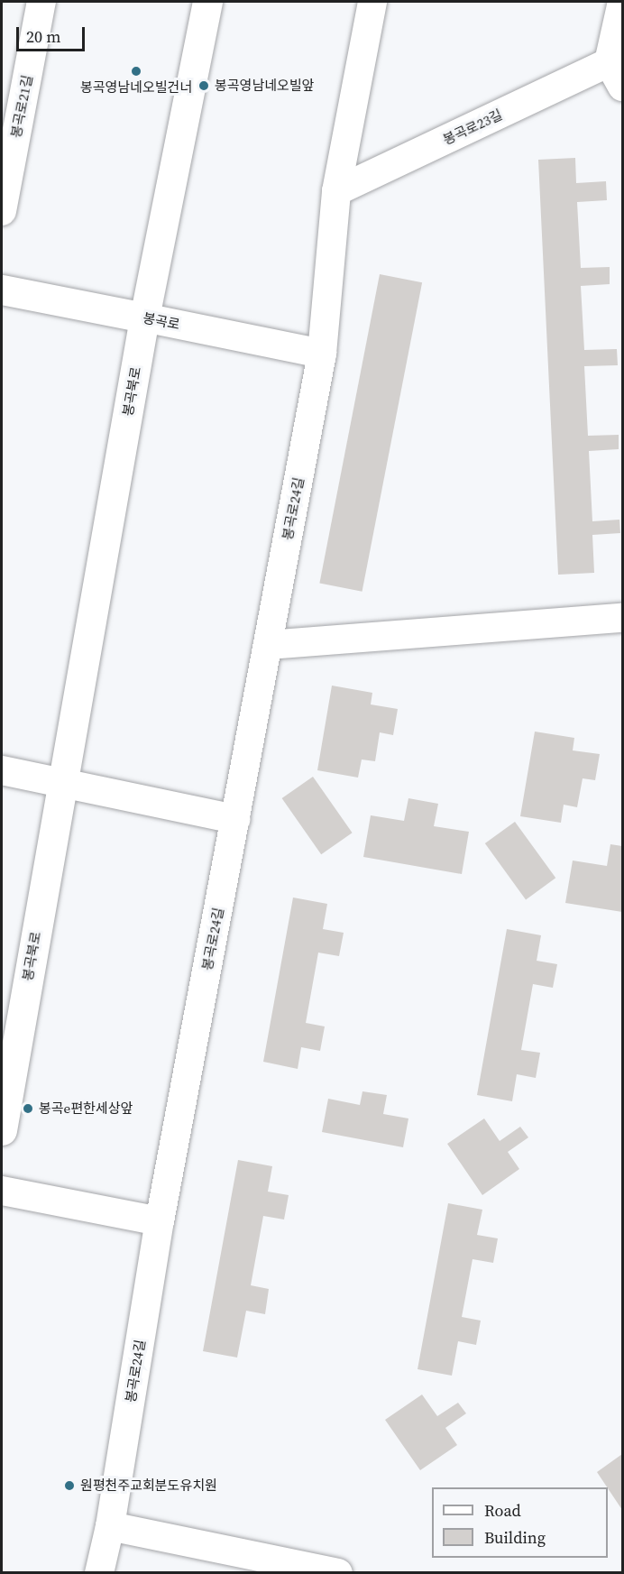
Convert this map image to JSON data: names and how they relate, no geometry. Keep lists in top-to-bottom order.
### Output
{
  "streets": {
    "street": [
      "봉곡로21길",
      "봉곡로23길",
      "봉곡로",
      "봉곡북로",
      "봉곡로24길"
    ]
  },
  "crossings": [
    ["봉곡로", "봉곡북로"],
    ["봉곡로", "봉곡로24길"]
  ],
  "places": [
    "봉곡영남네오빌건너",
    "봉곡영남네오빌앞",
    "봉곡e편한세상앞",
    "원평천주교회분도유치원"
  ],
  "legend": ["Road", "Building"],
  "scale_bar": "20 m"
}
